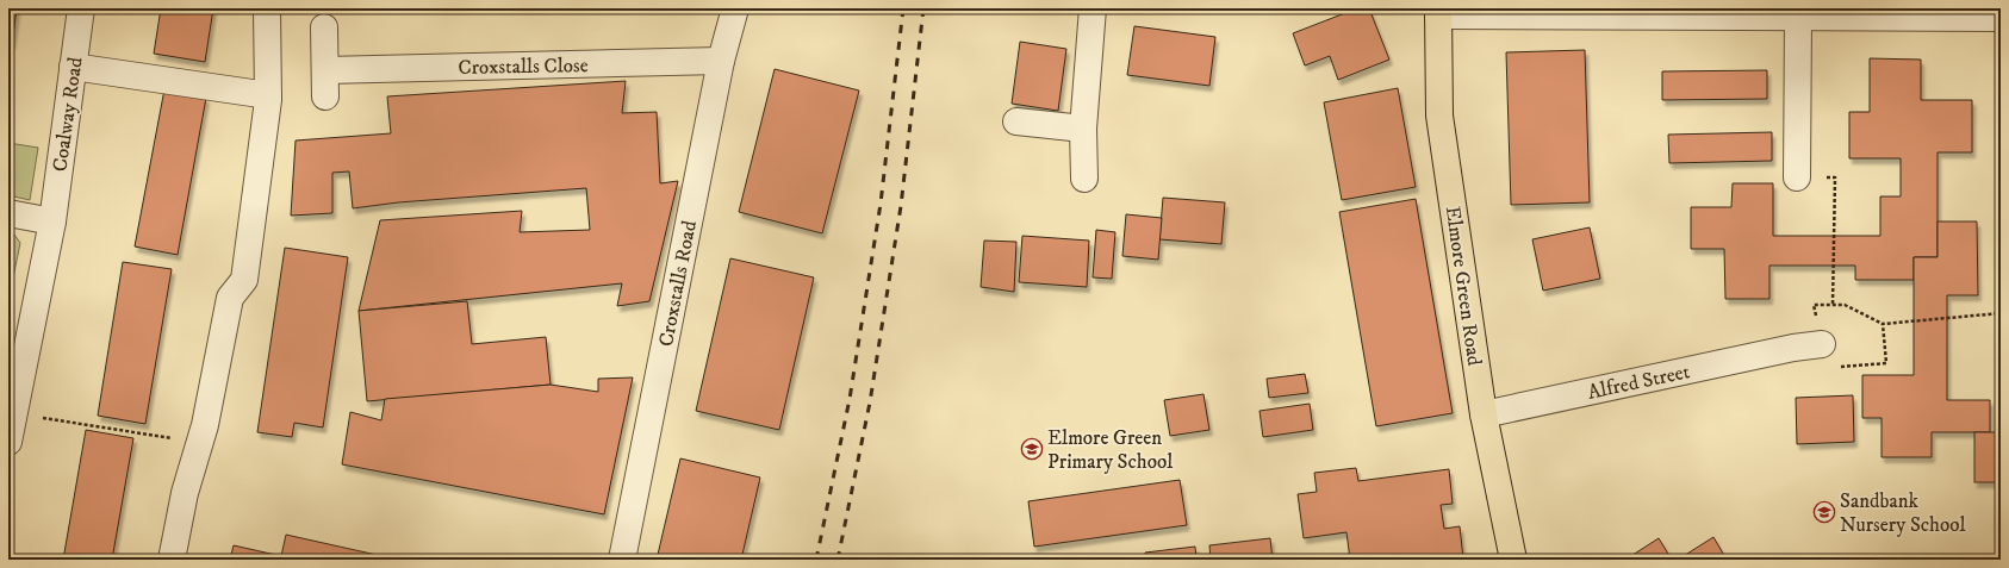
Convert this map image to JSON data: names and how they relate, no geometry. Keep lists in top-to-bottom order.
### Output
{
  "streets": {
    "main road": ["Elmore Green Road"],
    "street": [
      "Croxstalls Close",
      "Coalway Road",
      "Croxstalls Road",
      "Alfred Street"
    ]
  },
  "crossings": [
    ["Croxstalls Close", "Croxstalls Road"],
    ["Elmore Green Road", "Alfred Street"]
  ],
  "places": {
    "school or university": ["Elmore Green Primary School", "Sandbank Nursery School"]
  }
}
